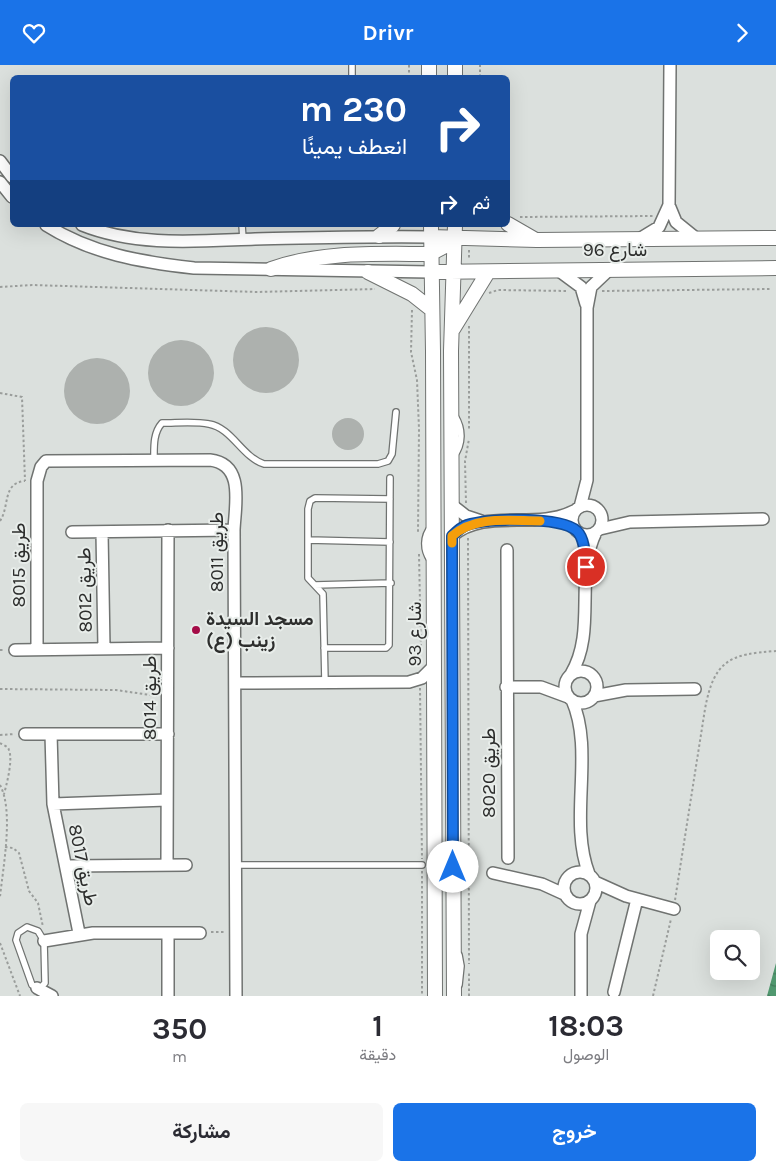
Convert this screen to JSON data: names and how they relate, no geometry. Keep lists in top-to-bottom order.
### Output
{
  "streets": {
    "street": [
      "شارع 96",
      "طريق 8011",
      "طريق 8015",
      "طريق 8012",
      "شارع 93",
      "طريق 8014",
      "طريق 8020",
      "طريق 8017"
    ]
  },
  "crossings": [
    ["شارع 96", "شارع 93"],
    ["طريق 8011", "طريق 8015"],
    ["طريق 8011", "طريق 8012"],
    ["طريق 8012", "طريق 8014"],
    ["طريق 8014", "طريق 8017"]
  ],
  "places": ["مسجد السيدة زينب (ع)"],
  "page": {
    "header": "Drivr",
    "turn": ["230 m", "انعطف يمينًا"],
    "then": "ثم",
    "eta": [
      "18:03",
      "الوصول",
      "1",
      "دقيقة",
      "350",
      "m"
    ],
    "buttons": ["خروج", "مشاركة"]
  }
}
